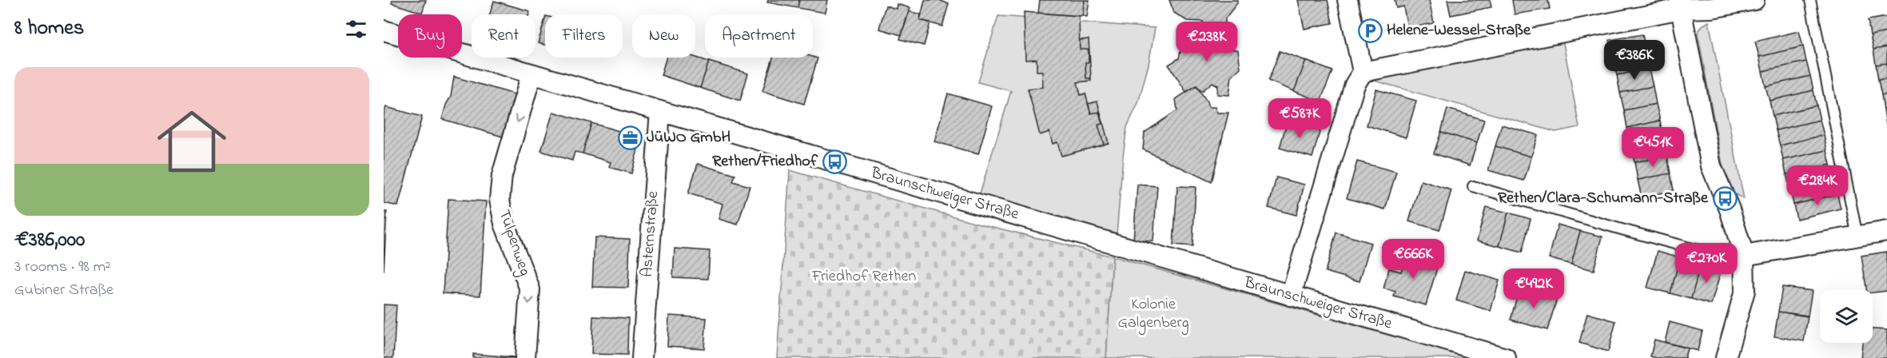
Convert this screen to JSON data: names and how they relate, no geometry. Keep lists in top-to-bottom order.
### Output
{
  "streets": {
    "street": ["Braunschweiger Straße", "Asternstraße", "Tulpenweg"]
  },
  "crossings": [
    ["Braunschweiger Straße", "Asternstraße"],
    ["Braunschweiger Straße", "Tulpenweg"]
  ],
  "one_way": ["Tulpenweg"],
  "parks": ["Friedhof Rethen", "Kolonie Galgenberg"],
  "places": {
    "parking": ["Helene-Wessel-Straße"],
    "office": ["JüWO GmbH"],
    "bus stop": ["Rethen/Friedhof", "Rethen/Clara-Schumann-Straße"]
  },
  "page": {
    "heading": "8 homes",
    "chip": [
      "Buy",
      "Rent",
      "Filters",
      "New",
      "Apartment"
    ],
    "price": [
      "€238K",
      "€386K",
      "€587K",
      "€451K",
      "€284K",
      "€666K",
      "€270K",
      "€492K"
    ],
    "list": [
      {
        "name": "€386,000",
        "note": "3 rooms · 98 m² · Gubiner Straße"
      }
    ]
  }
}
